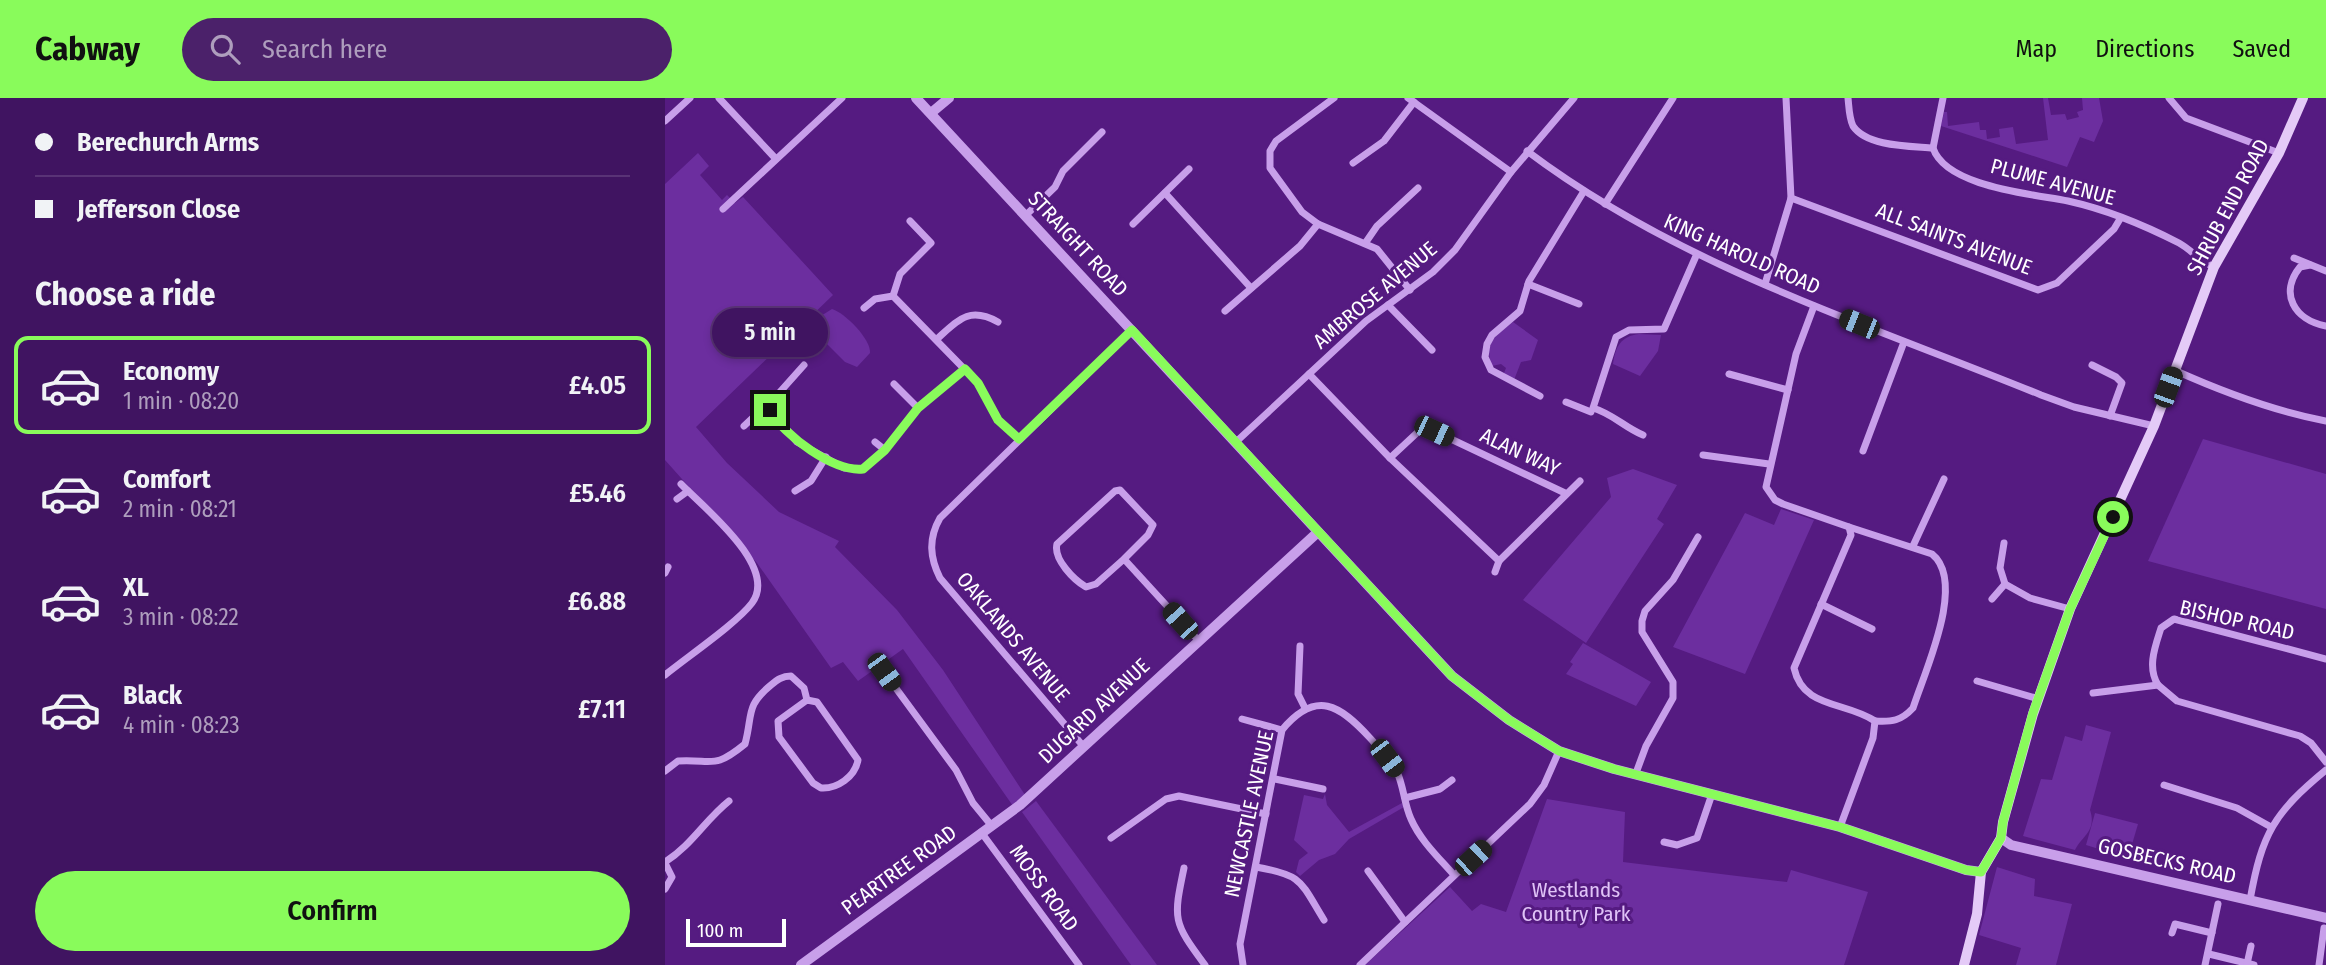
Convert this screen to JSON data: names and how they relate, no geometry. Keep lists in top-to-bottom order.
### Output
{
  "streets": {
    "main road": ["SHRUB END ROAD"],
    "street": [
      "PLUME AVENUE",
      "ALL SAINTS AVENUE",
      "STRAIGHT ROAD",
      "KING HAROLD ROAD",
      "AMBROSE AVENUE",
      "ALAN WAY",
      "BISHOP ROAD",
      "OAKLANDS AVENUE",
      "DUGARD AVENUE",
      "NEWCASTLE AVENUE",
      "GOSBECKS ROAD",
      "PEARTREE ROAD",
      "MOSS ROAD"
    ]
  },
  "crossings": [
    ["PLUME AVENUE", "SHRUB END ROAD"],
    ["PLUME AVENUE", "ALL SAINTS AVENUE"],
    ["SHRUB END ROAD", "STRAIGHT ROAD"],
    ["SHRUB END ROAD", "KING HAROLD ROAD"],
    ["SHRUB END ROAD", "GOSBECKS ROAD"],
    ["STRAIGHT ROAD", "AMBROSE AVENUE"],
    ["STRAIGHT ROAD", "OAKLANDS AVENUE"],
    ["STRAIGHT ROAD", "DUGARD AVENUE"],
    ["KING HAROLD ROAD", "AMBROSE AVENUE"],
    ["OAKLANDS AVENUE", "DUGARD AVENUE"],
    ["DUGARD AVENUE", "PEARTREE ROAD"],
    ["PEARTREE ROAD", "MOSS ROAD"]
  ],
  "parks": ["Westlands Country Park"],
  "scale_bar": "100 m",
  "page": {
    "header": "Cabway",
    "search": "Search here",
    "nav": ["Map", "Directions", "Saved"],
    "banner": ["Berechurch Arms", "Jefferson Close"],
    "heading": "Choose a ride",
    "bubble": "5 min",
    "list": [
      {
        "name": "Economy",
        "note": "1 min · 08:20",
        "value": "£4.05"
      },
      {
        "name": "Comfort",
        "note": "2 min · 08:21",
        "value": "£5.46"
      },
      {
        "name": "XL",
        "note": "3 min · 08:22",
        "value": "£6.88"
      },
      {
        "name": "Black",
        "note": "4 min · 08:23",
        "value": "£7.11"
      }
    ],
    "buttons": "Confirm",
    "scale": "100 m"
  }
}
